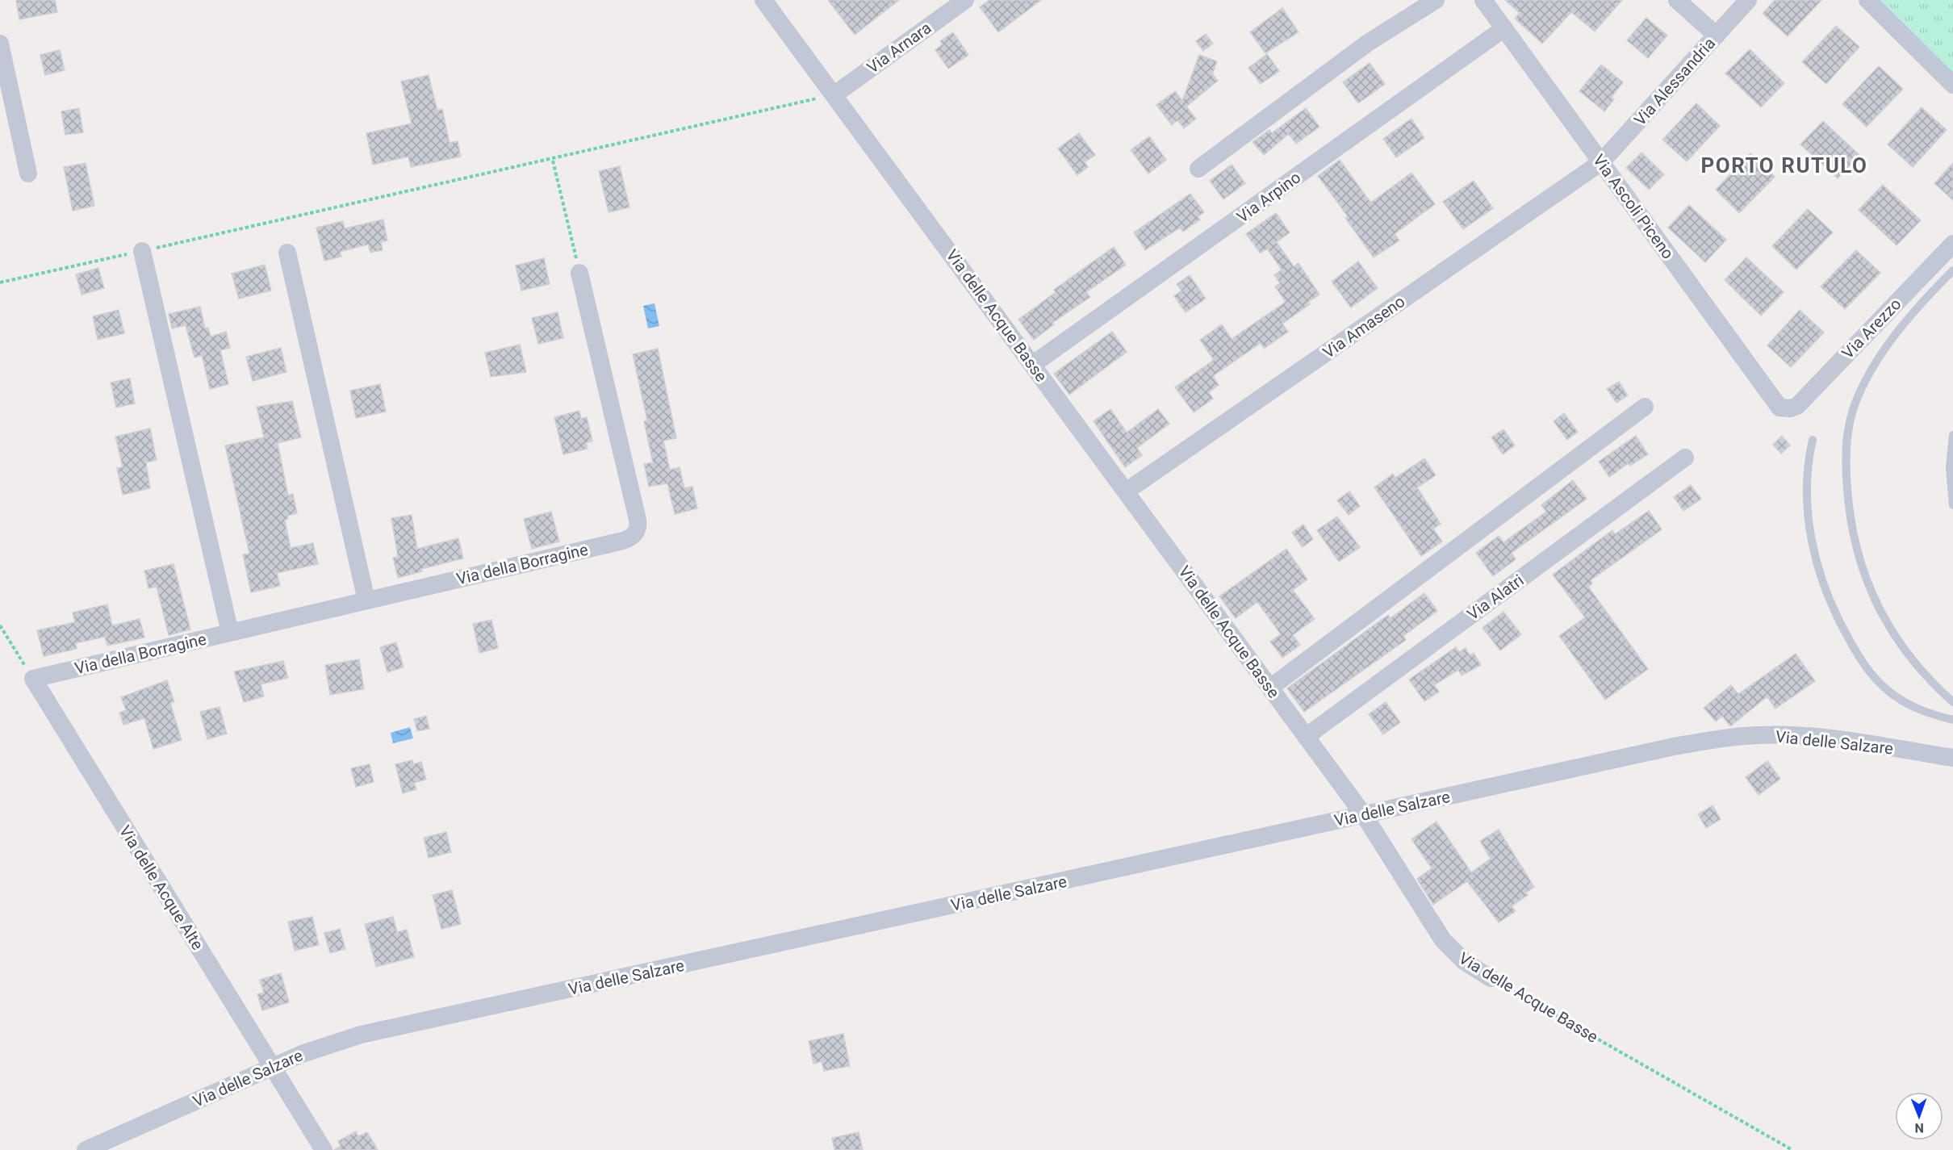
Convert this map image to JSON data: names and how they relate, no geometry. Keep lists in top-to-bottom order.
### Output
{
  "streets": {
    "street": [
      "Via Arnara",
      "Via Alessandria",
      "Via Arpino",
      "Via Ascoli Piceno",
      "Via delle Acque Basse",
      "Via Amaseno",
      "Via Arezzo",
      "Via della Borragine",
      "Via Alatri",
      "Via delle Salzare",
      "Via delle Acque Alte"
    ]
  },
  "crossings": [
    ["Via Arnara", "Via delle Acque Basse"],
    ["Via Alessandria", "Via Ascoli Piceno"],
    ["Via Alessandria", "Via Amaseno"],
    ["Via Arpino", "Via Ascoli Piceno"],
    ["Via Arpino", "Via delle Acque Basse"],
    ["Via Ascoli Piceno", "Via Amaseno"],
    ["Via Ascoli Piceno", "Via Arezzo"],
    ["Via delle Acque Basse", "Via Amaseno"],
    ["Via delle Acque Basse", "Via Alatri"],
    ["Via delle Acque Basse", "Via delle Salzare"],
    ["Via della Borragine", "Via delle Acque Alte"],
    ["Via delle Salzare", "Via delle Acque Alte"]
  ],
  "districts": ["PORTO RUTULO"],
  "north": "bottom"
}
